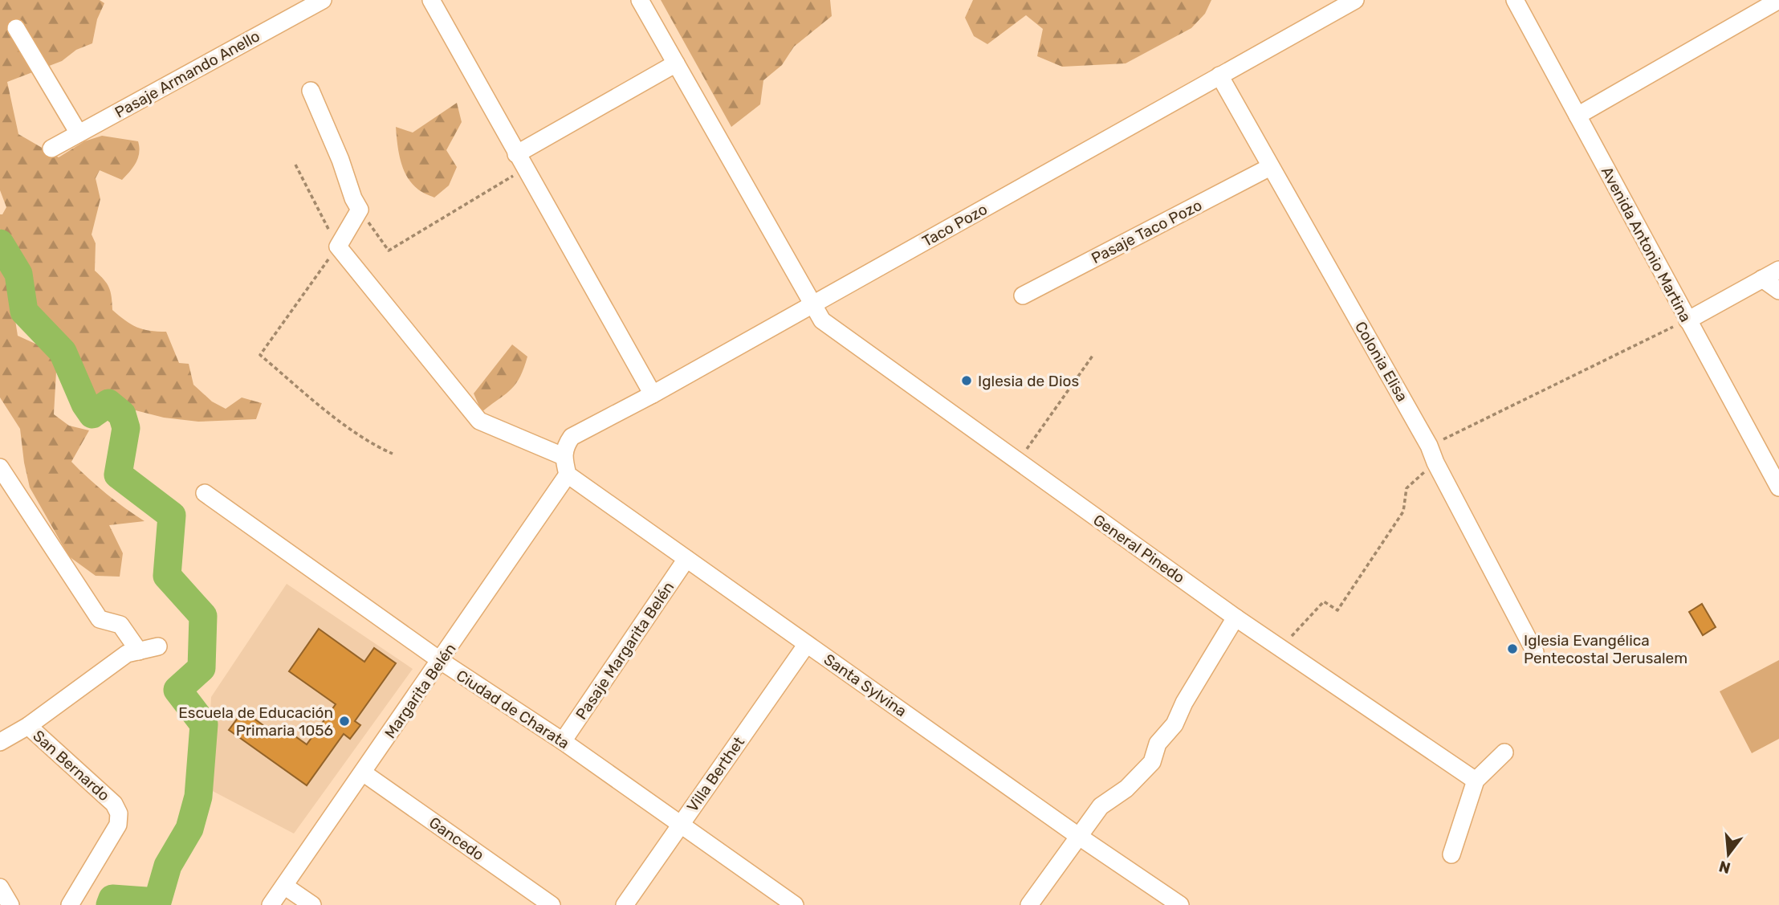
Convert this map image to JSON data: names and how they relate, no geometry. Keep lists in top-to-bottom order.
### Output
{
  "streets": {
    "street": [
      "Pasaje Armando Anello",
      "Taco Pozo",
      "Pasaje Taco Pozo",
      "Avenida Antonio Martina",
      "Colonia Elisa",
      "General Pinedo",
      "Pasaje Margarita Belén",
      "Santa Sylvina",
      "Margarita Belén",
      "Ciudad de Charata",
      "San Bernardo",
      "Villa Berthet",
      "Gancedo"
    ]
  },
  "crossings": [
    ["Taco Pozo", "Colonia Elisa"],
    ["Taco Pozo", "General Pinedo"],
    ["Pasaje Taco Pozo", "Colonia Elisa"],
    ["Pasaje Margarita Belén", "Santa Sylvina"],
    ["Pasaje Margarita Belén", "Ciudad de Charata"],
    ["Santa Sylvina", "Margarita Belén"],
    ["Santa Sylvina", "Villa Berthet"],
    ["Margarita Belén", "Ciudad de Charata"],
    ["Margarita Belén", "Gancedo"],
    ["Ciudad de Charata", "Villa Berthet"]
  ],
  "places": ["Iglesia de Dios", "Iglesia Evangélica Pentecostal Jerusalem", "Escuela de Educación Primaria 1056"],
  "north": "bottom"
}
